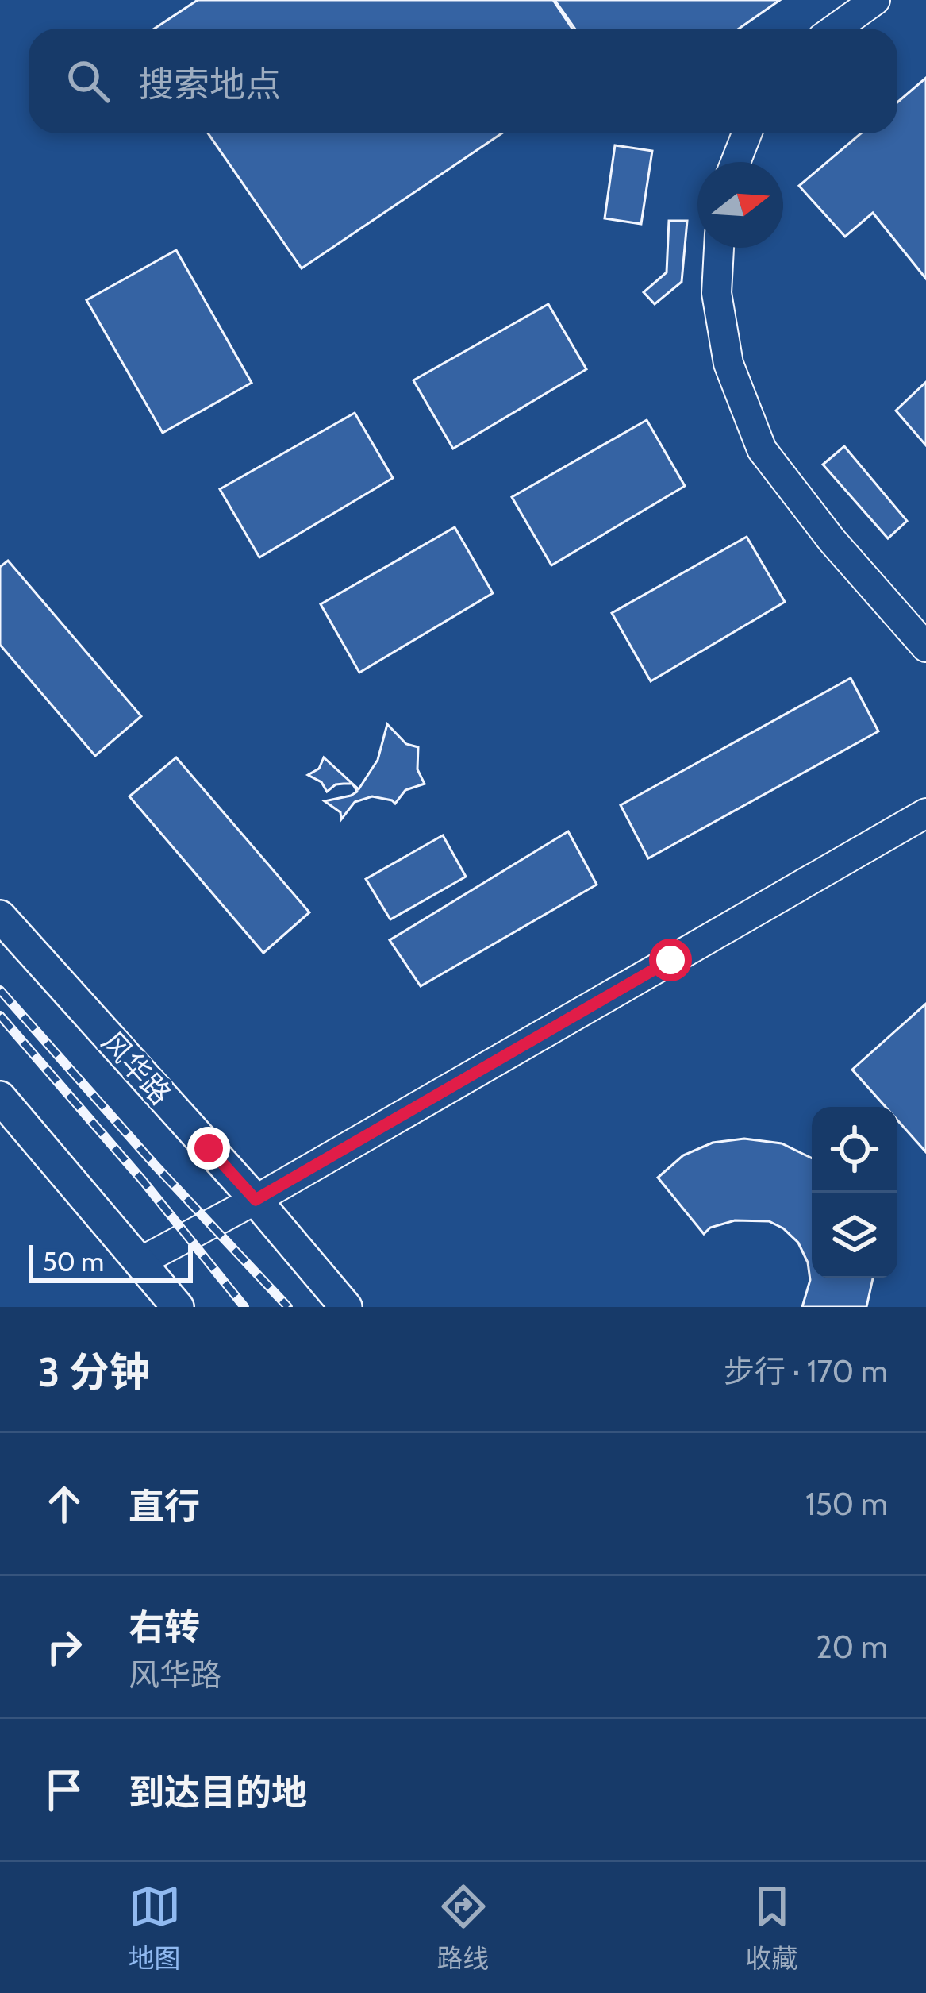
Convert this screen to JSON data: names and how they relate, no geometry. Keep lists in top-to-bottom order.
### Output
{
  "streets": {
    "main road": ["风华路"]
  },
  "scale_bar": "50 m",
  "north": "right",
  "page": {
    "search": "搜索地点",
    "scale": "50 m",
    "heading": ["3 分钟", "步行 · 170 m"],
    "list": [
      ["直行", "150 m"],
      ["右转", "风华路", "20 m"],
      "到达目的地"
    ],
    "nav": ["地图", "路线", "收藏"]
  }
}
